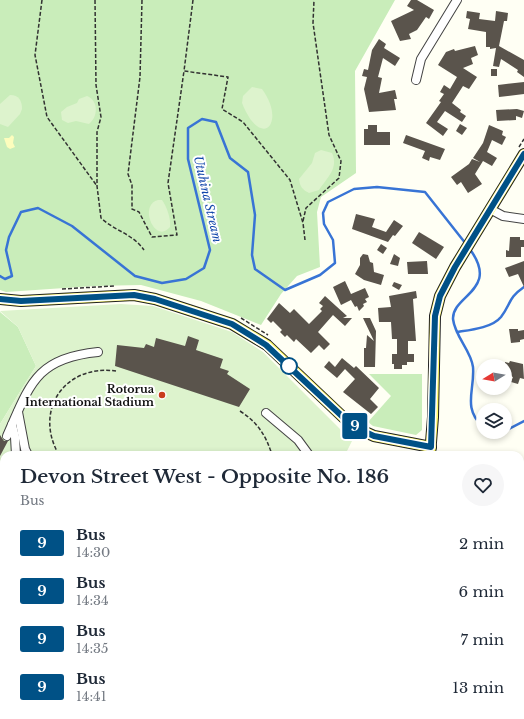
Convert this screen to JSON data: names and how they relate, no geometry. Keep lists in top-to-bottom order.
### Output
{
  "water": ["Utuhina Stream"],
  "places": ["Rotorua International Stadium"],
  "lines": ["bus line 9"],
  "north": "left",
  "page": {
    "on_map": "9",
    "heading": ["Devon Street West - Opposite No. 186", "Bus"],
    "list": [
      {
        "mark": "9",
        "name": "Bus",
        "note": "14:30",
        "value": "2 min"
      },
      {
        "mark": "9",
        "name": "Bus",
        "note": "14:34",
        "value": "6 min"
      },
      {
        "mark": "9",
        "name": "Bus",
        "note": "14:35",
        "value": "7 min"
      },
      {
        "mark": "9",
        "name": "Bus",
        "note": "14:41",
        "value": "13 min"
      }
    ]
  }
}
